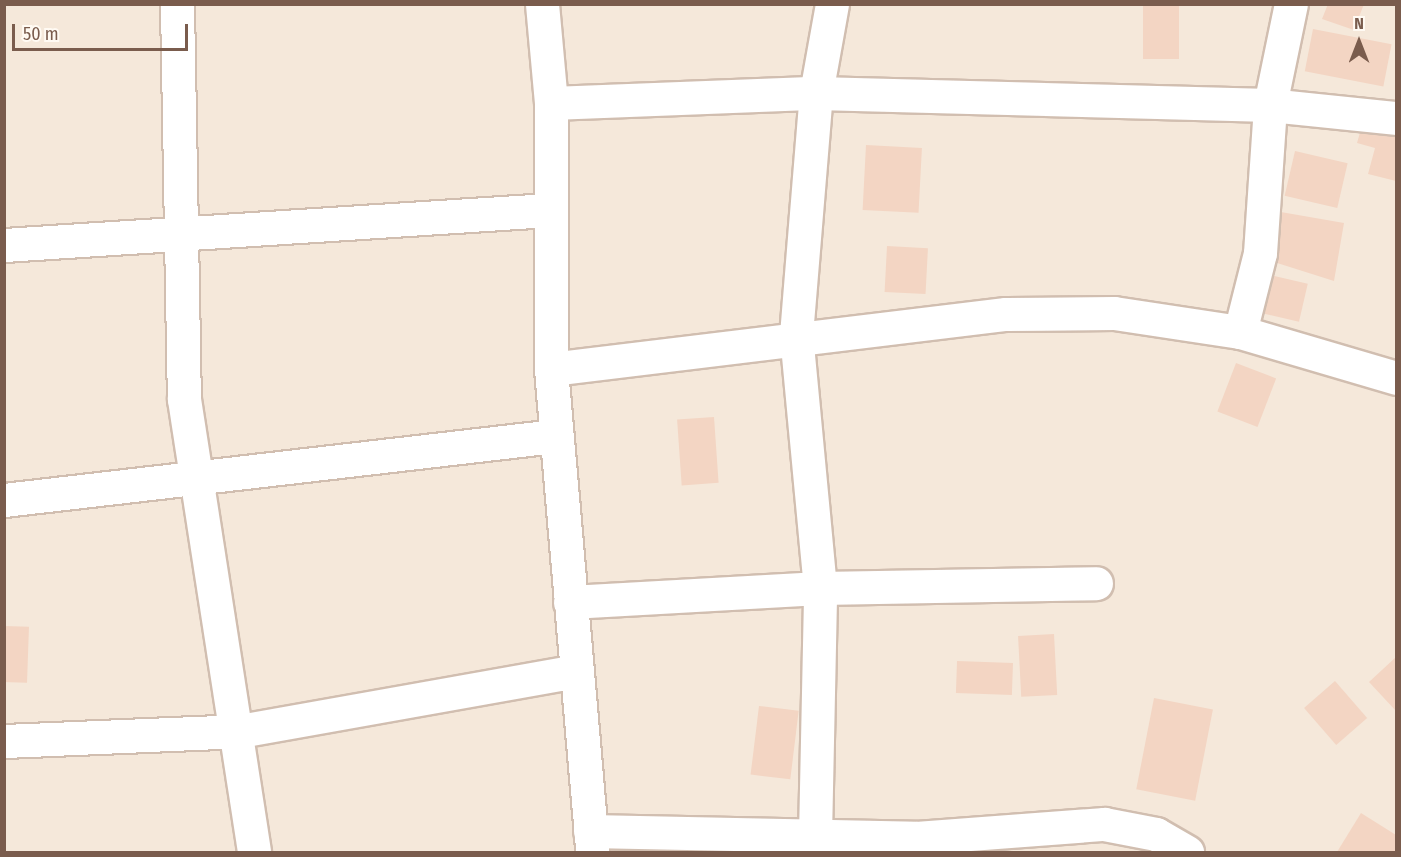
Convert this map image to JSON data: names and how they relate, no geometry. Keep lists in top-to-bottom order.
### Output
{
  "scale_bar": "50 m",
  "north": "top"
}
